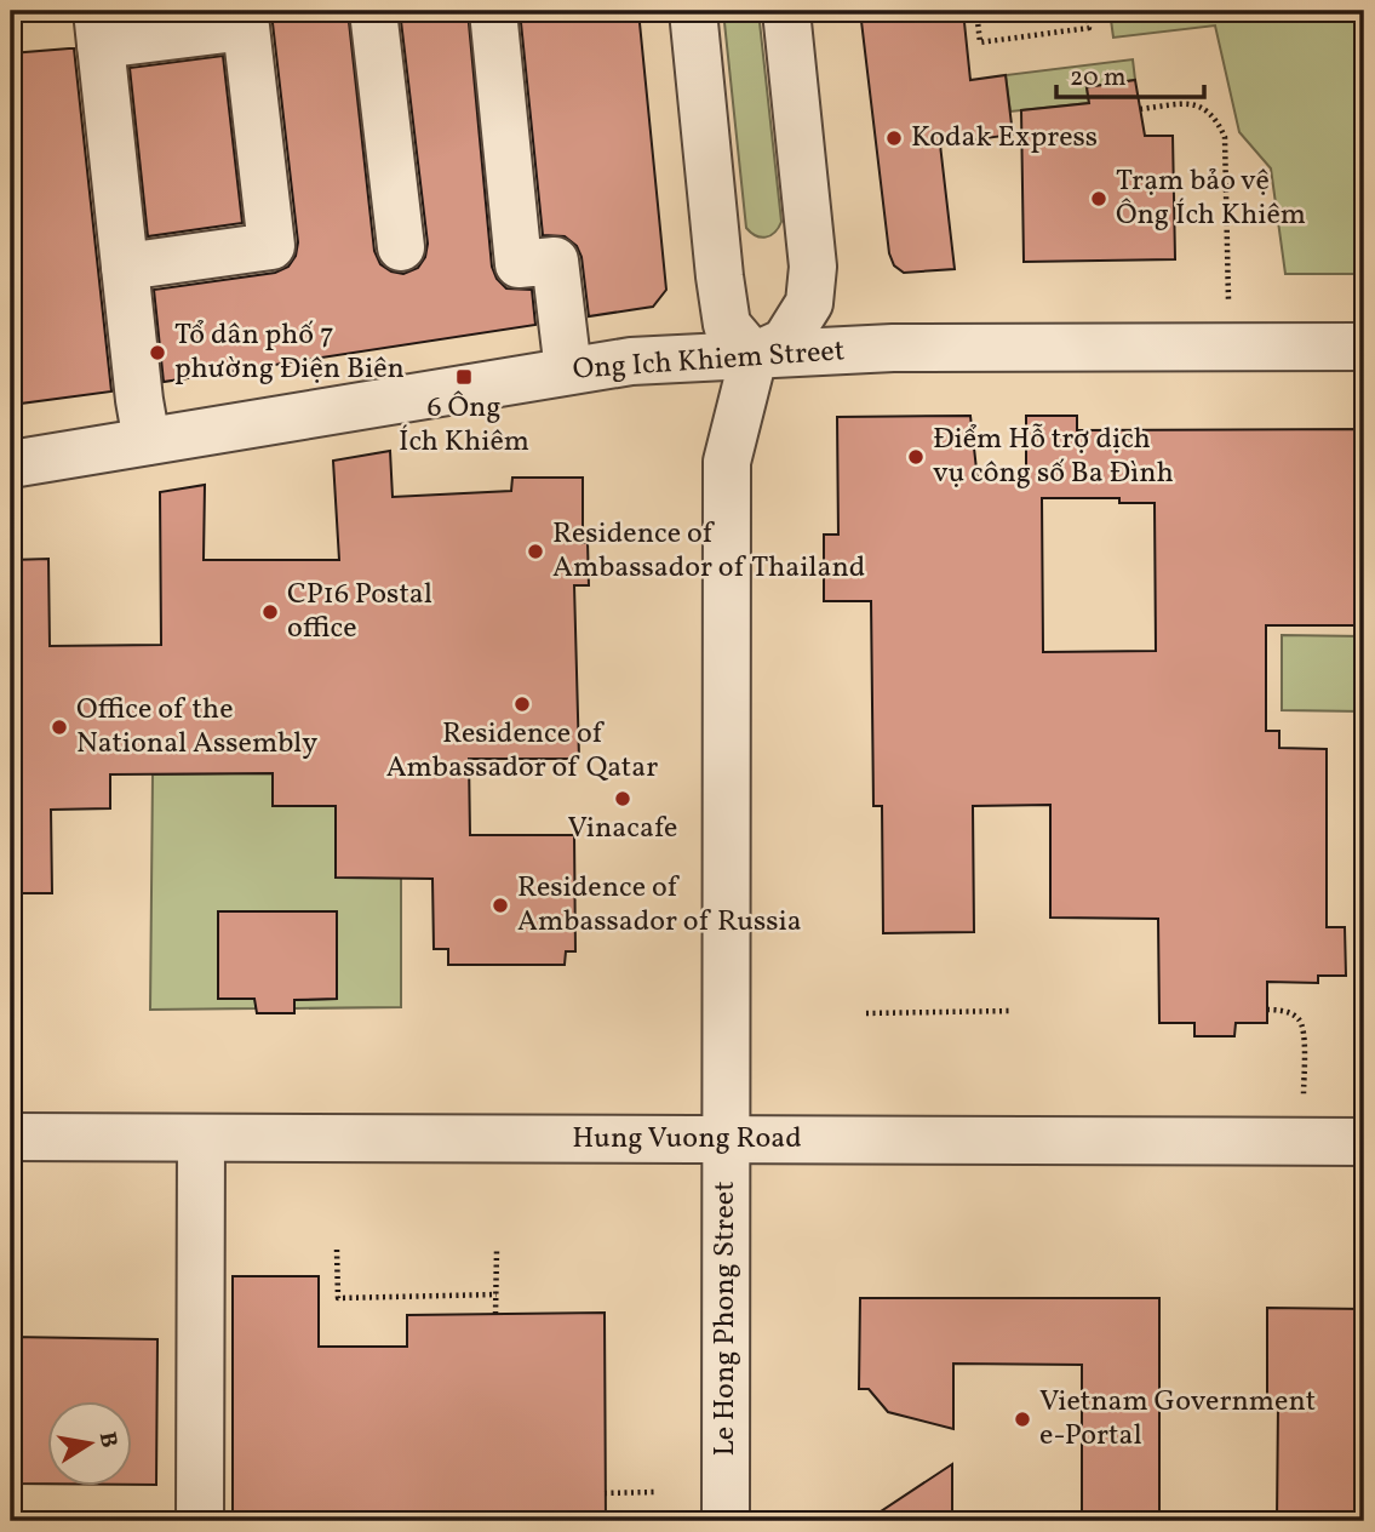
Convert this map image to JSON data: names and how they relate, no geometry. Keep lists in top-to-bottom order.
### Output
{
  "streets": {
    "street": ["Ong Ich Khiem Street", "Hung Vuong Road", "Le Hong Phong Street"]
  },
  "crossings": [
    ["Ong Ich Khiem Street", "Le Hong Phong Street"],
    ["Hung Vuong Road", "Le Hong Phong Street"]
  ],
  "places": {
    "other": [
      "Kodak Express",
      "Trạm bảo vệ Ông Ích Khiêm",
      "Tổ dân phố 7 phường Điện Biên",
      "Điểm Hỗ trợ dịch vụ công số Ba Đình",
      "Residence of Ambassador of Thailand",
      "CP16 Postal office",
      "Residence of Ambassador of Qatar",
      "Office of the National Assembly",
      "Vinacafe",
      "Residence of Ambassador of Russia",
      "Vietnam Government e-Portal"
    ],
    "transit": ["6 Ông Ích Khiêm"]
  },
  "scale_bar": "20 m",
  "north": "right"
}
